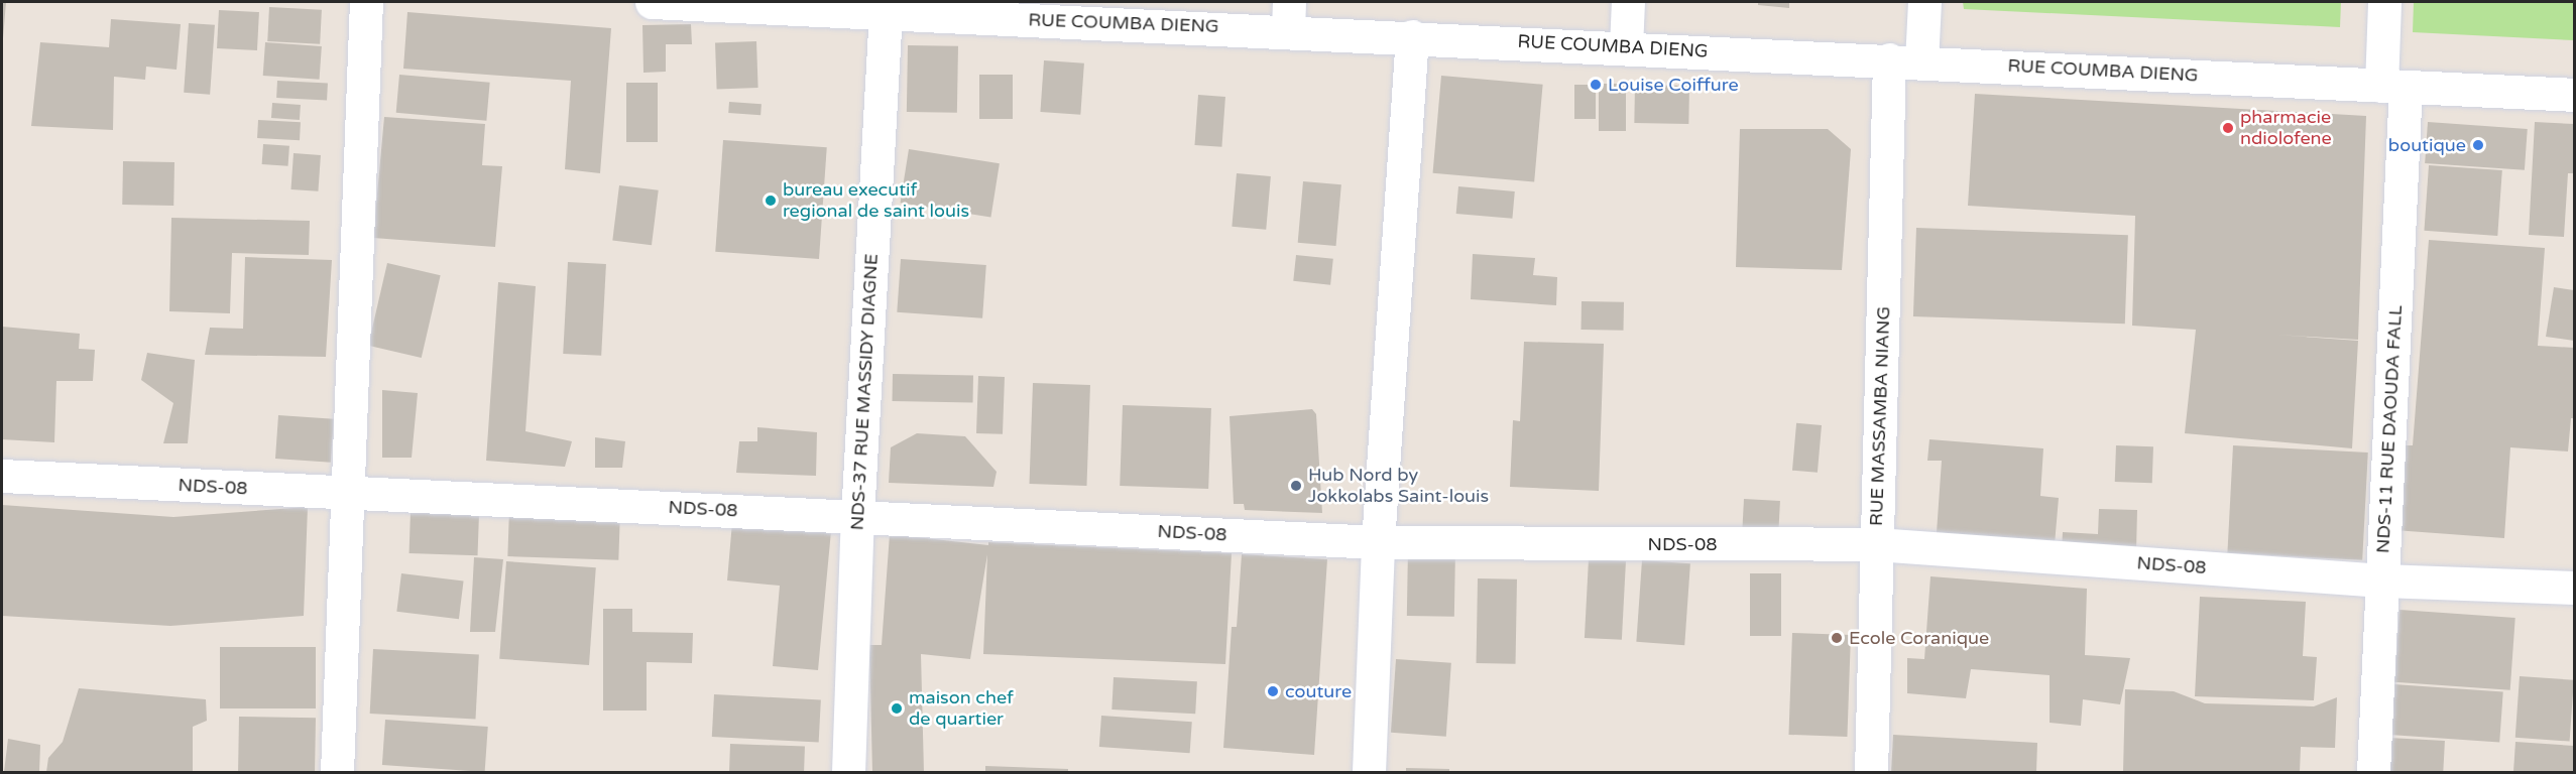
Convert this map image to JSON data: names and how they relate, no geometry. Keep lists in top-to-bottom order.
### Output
{
  "streets": {
    "street": [
      "RUE COUMBA DIENG",
      "NDS-37 RUE MASSIDY DIAGNE",
      "RUE MASSAMBA NIANG",
      "NDS-11 RUE DAOUDA FALL",
      "NDS-08"
    ]
  },
  "crossings": [
    ["RUE COUMBA DIENG", "NDS-37 RUE MASSIDY DIAGNE"],
    ["RUE COUMBA DIENG", "RUE MASSAMBA NIANG"],
    ["RUE COUMBA DIENG", "NDS-11 RUE DAOUDA FALL"],
    ["NDS-37 RUE MASSIDY DIAGNE", "NDS-08"],
    ["RUE MASSAMBA NIANG", "NDS-08"],
    ["NDS-11 RUE DAOUDA FALL", "NDS-08"]
  ],
  "places": [
    "Louise Coiffure",
    "pharmacie ndiolofene",
    "boutique",
    "bureau executif regional de saint louis",
    "Hub Nord by Jokkolabs Saint-louis",
    "Ecole Coranique",
    "couture",
    "maison chef de quartier"
  ]
}
